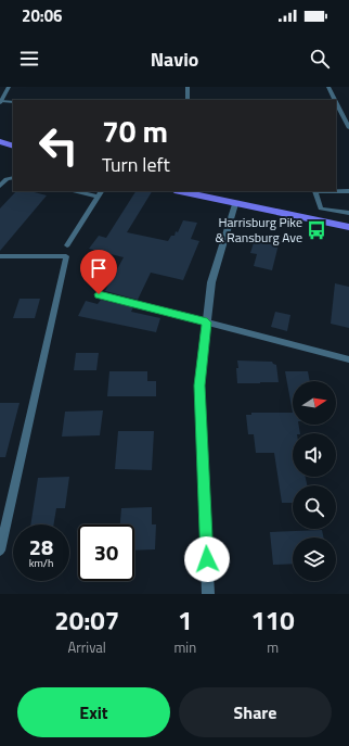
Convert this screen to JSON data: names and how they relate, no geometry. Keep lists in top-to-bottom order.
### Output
{
  "places": {
    "bus stop": ["Harrisburg Pike & Ransburg Ave"]
  },
  "north": "right",
  "page": {
    "status": "20:06",
    "header": "Navio",
    "turn": ["70 m", "Turn left"],
    "speed": "28 km/h",
    "limit": "30",
    "eta": [
      "20:07",
      "Arrival",
      "1",
      "min",
      "110",
      "m"
    ],
    "buttons": ["Exit", "Share"]
  }
}
